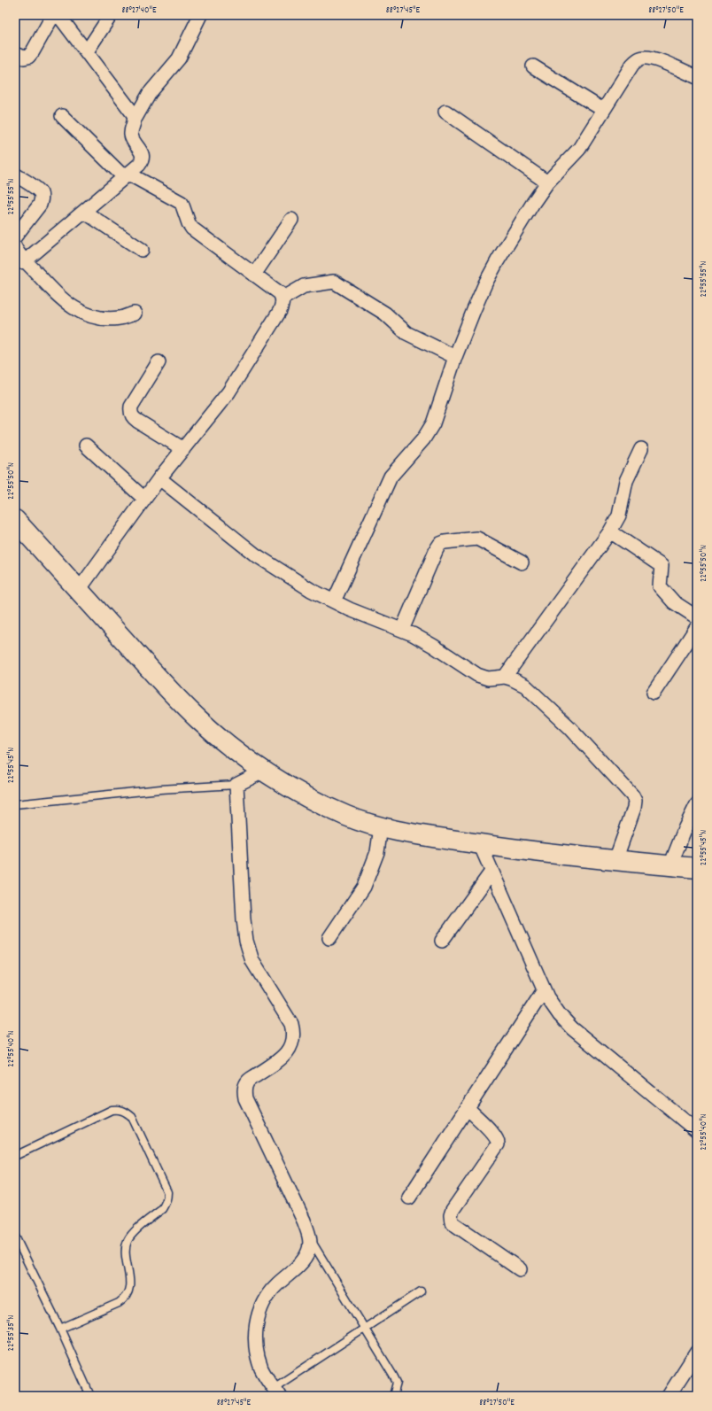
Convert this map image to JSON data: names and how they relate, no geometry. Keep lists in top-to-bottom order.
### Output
{
  "coordinates": [
    "88°27'40\"E",
    "88°27'45\"E",
    "88°27'50\"E",
    "22°55'55\"N",
    "22°55'50\"N",
    "22°55'45\"N",
    "22°55'40\"N",
    "22°55'35\"N"
  ]
}
